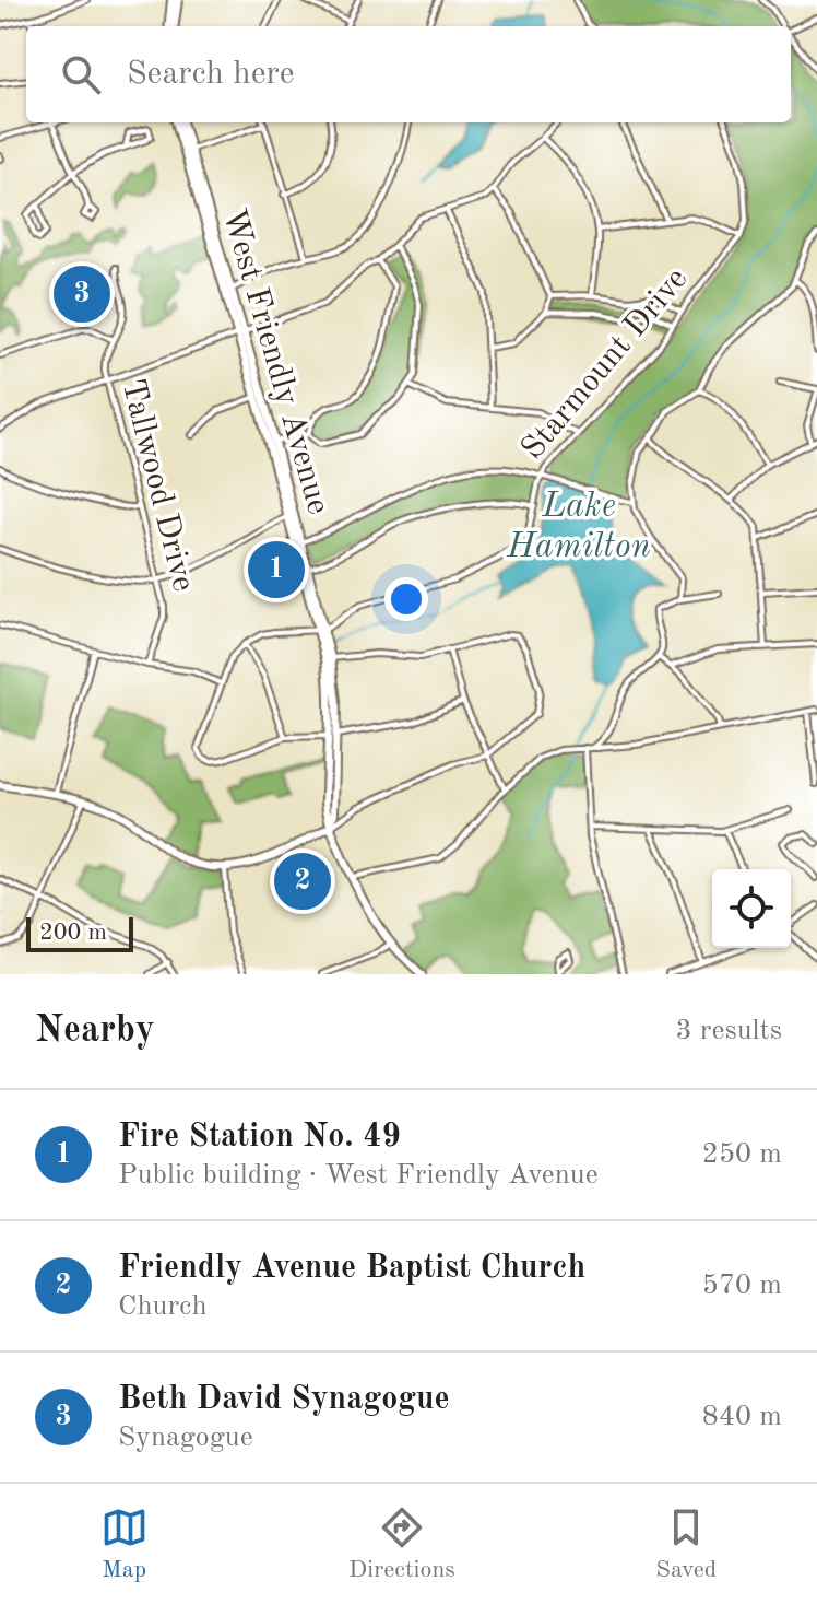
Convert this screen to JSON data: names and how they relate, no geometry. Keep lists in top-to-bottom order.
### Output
{
  "streets": {
    "main road": ["West Friendly Avenue"],
    "street": ["Starmount Drive", "Tallwood Drive"]
  },
  "crossings": [
    ["West Friendly Avenue", "Starmount Drive"]
  ],
  "water": ["Lake Hamilton"],
  "scale_bar": "200 m",
  "page": {
    "search": "Search here",
    "pins": ["3", "1", "2"],
    "scale": "200 m",
    "heading": ["Nearby", "3 results"],
    "list": [
      {
        "mark": "1",
        "name": "Fire Station No. 49",
        "note": "Public building · West Friendly Avenue",
        "value": "250 m"
      },
      {
        "mark": "2",
        "name": "Friendly Avenue Baptist Church",
        "note": "Church",
        "value": "570 m"
      },
      {
        "mark": "3",
        "name": "Beth David Synagogue",
        "note": "Synagogue",
        "value": "840 m"
      }
    ],
    "nav": ["Map", "Directions", "Saved"]
  }
}
